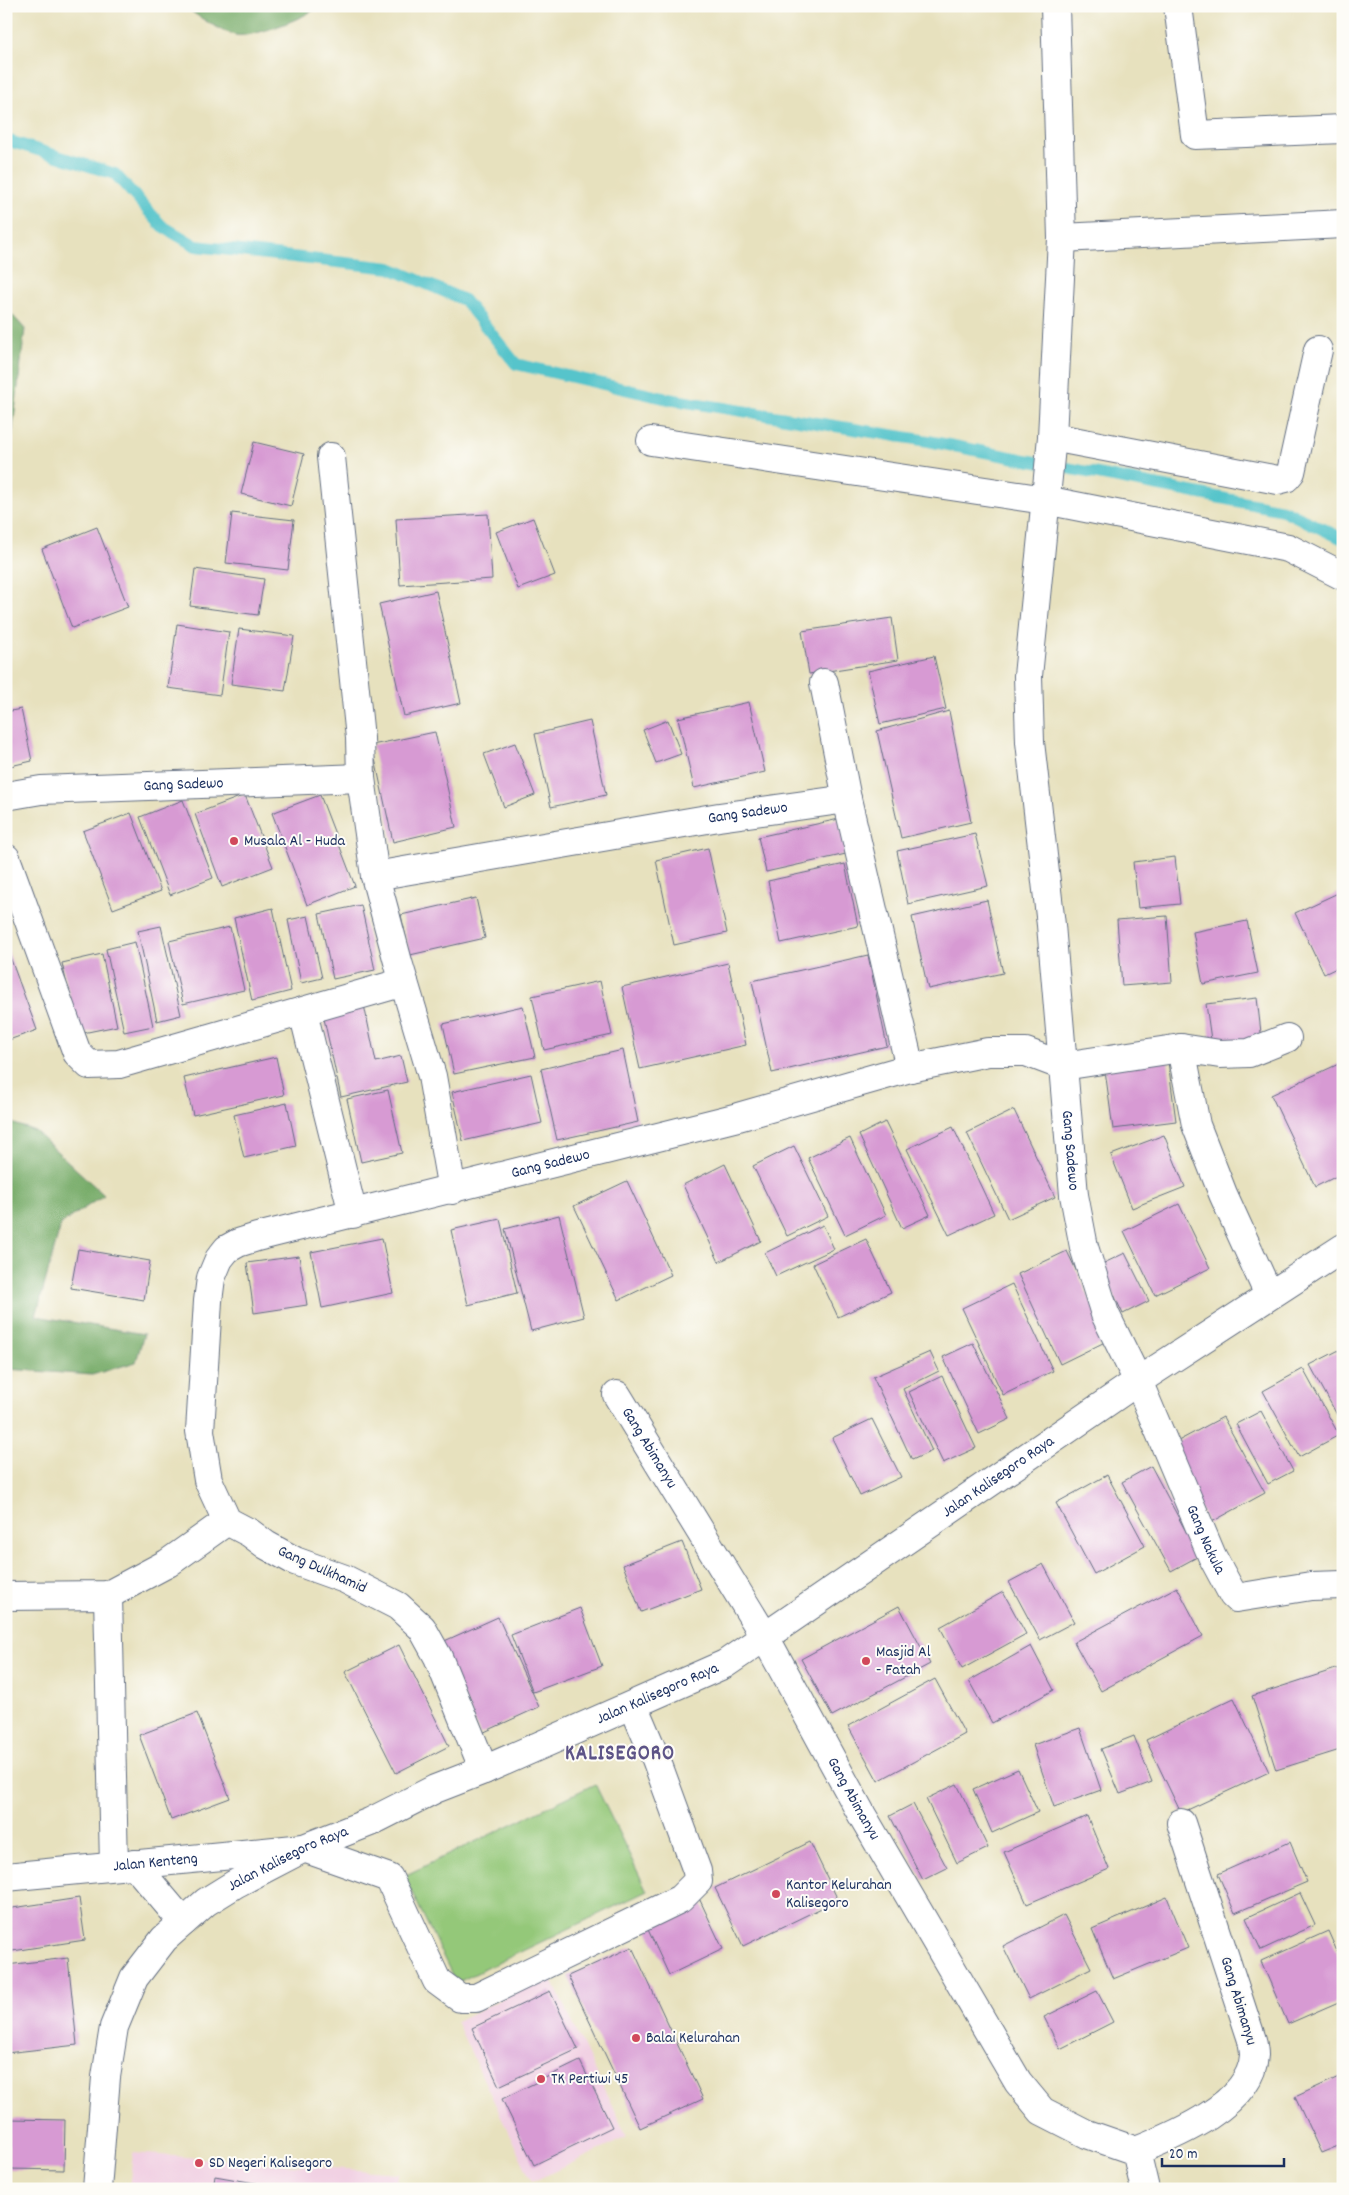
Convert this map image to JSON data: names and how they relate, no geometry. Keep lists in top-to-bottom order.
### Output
{
  "streets": {
    "street": [
      "Gang Sadewo",
      "Gang Abimanyu",
      "Jalan Kalisegoro Raya",
      "Gang Nakula",
      "Gang Dulkhamid",
      "Jalan Kenteng"
    ]
  },
  "crossings": [
    ["Gang Sadewo", "Jalan Kalisegoro Raya"],
    ["Gang Sadewo", "Gang Nakula"],
    ["Gang Sadewo", "Gang Dulkhamid"],
    ["Gang Abimanyu", "Jalan Kalisegoro Raya"],
    ["Jalan Kalisegoro Raya", "Gang Nakula"],
    ["Jalan Kalisegoro Raya", "Gang Dulkhamid"],
    ["Jalan Kalisegoro Raya", "Jalan Kenteng"]
  ],
  "districts": ["KALISEGORO"],
  "places": [
    "Musala Al - Huda",
    "Masjid Al - Fatah",
    "Kantor Kelurahan Kalisegoro",
    "Balai Kelurahan",
    "TK Pertiwi 45",
    "SD Negeri Kalisegoro"
  ],
  "scale_bar": "20 m"
}
